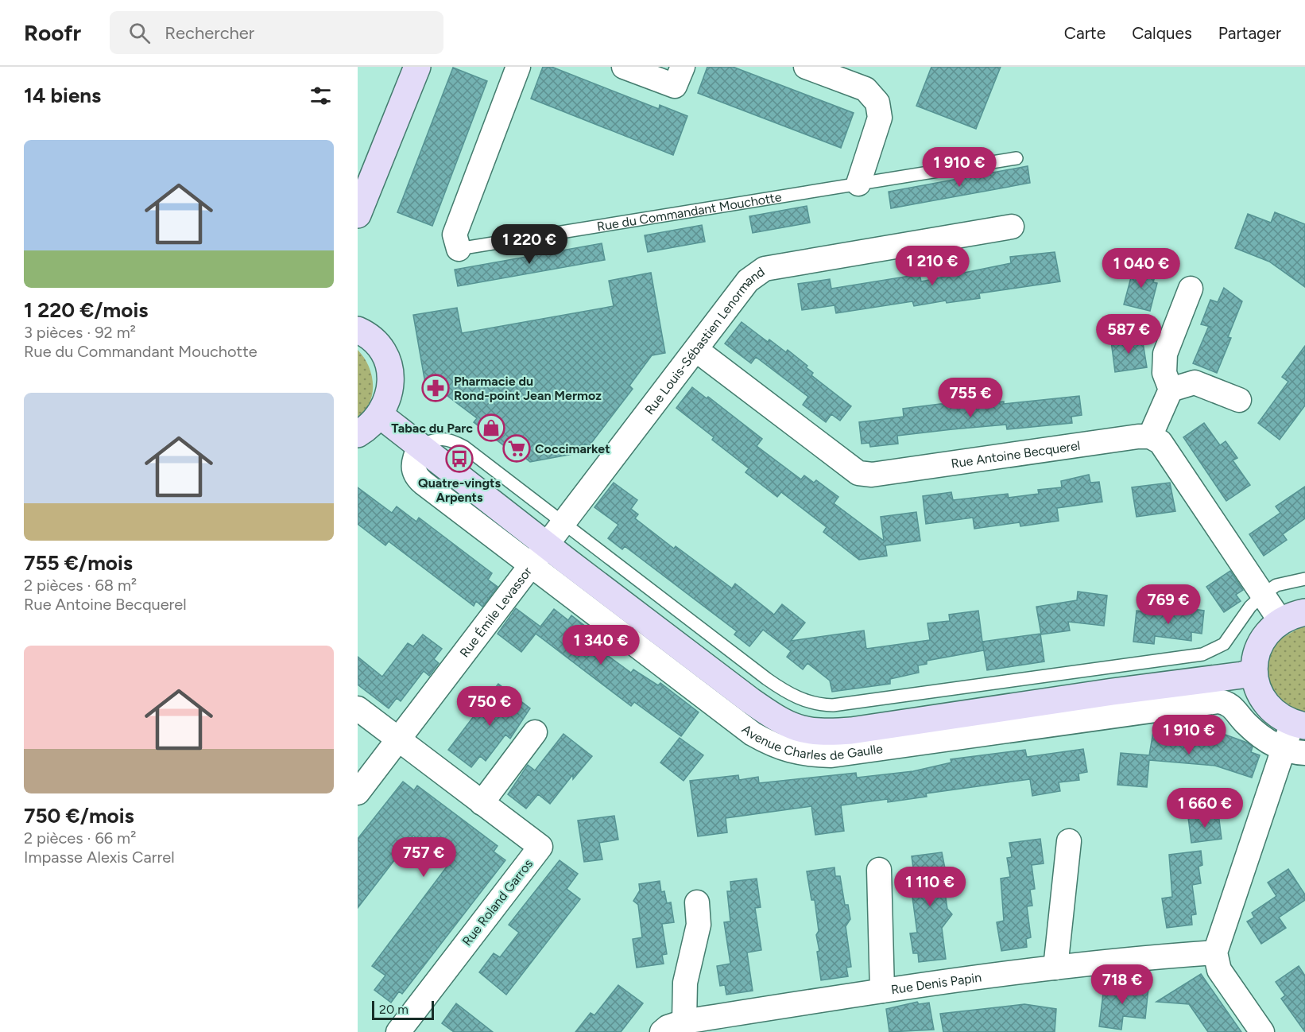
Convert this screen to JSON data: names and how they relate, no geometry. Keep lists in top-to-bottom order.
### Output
{
  "streets": {
    "street": [
      "Rue du Commandant Mouchotte",
      "Rue Louis-Sébastien Lenormand",
      "Rue Antoine Becquerel",
      "Rue Émile Levassor",
      "Avenue Charles de Gaulle",
      "Rue Roland Garros",
      "Rue Denis Papin"
    ]
  },
  "crossings": [
    ["Rue Louis-Sébastien Lenormand", "Rue Antoine Becquerel"],
    ["Rue Louis-Sébastien Lenormand", "Rue Émile Levassor"],
    ["Rue Louis-Sébastien Lenormand", "Avenue Charles de Gaulle"],
    ["Rue Émile Levassor", "Avenue Charles de Gaulle"],
    ["Rue Émile Levassor", "Rue Roland Garros"]
  ],
  "places": {
    "pharmacy": ["Pharmacie du Rond-point Jean Mermoz"],
    "shop": ["Tabac du Parc"],
    "supermarket": ["Coccimarket"],
    "bus stop": ["Quatre-vingts Arpents"]
  },
  "scale_bar": "20 m",
  "page": {
    "header": "Roofr",
    "search": "Rechercher",
    "nav": ["Carte", "Calques", "Partager"],
    "heading": "14 biens",
    "list": [
      {
        "name": "1 220 €/mois",
        "note": "3 pièces · 92 m² · Rue du Commandant Mouchotte"
      },
      {
        "name": "755 €/mois",
        "note": "2 pièces · 68 m² · Rue Antoine Becquerel"
      },
      {
        "name": "750 €/mois",
        "note": "2 pièces · 66 m² · Impasse Alexis Carrel"
      }
    ],
    "price": [
      "1 910 €",
      "1 220 €",
      "1 210 €",
      "1 040 €",
      "587 €",
      "755 €",
      "769 €",
      "1 340 €",
      "750 €",
      "1 910 €",
      "1 660 €",
      "757 €",
      "1 110 €",
      "718 €"
    ],
    "scale": "20 m"
  }
}
